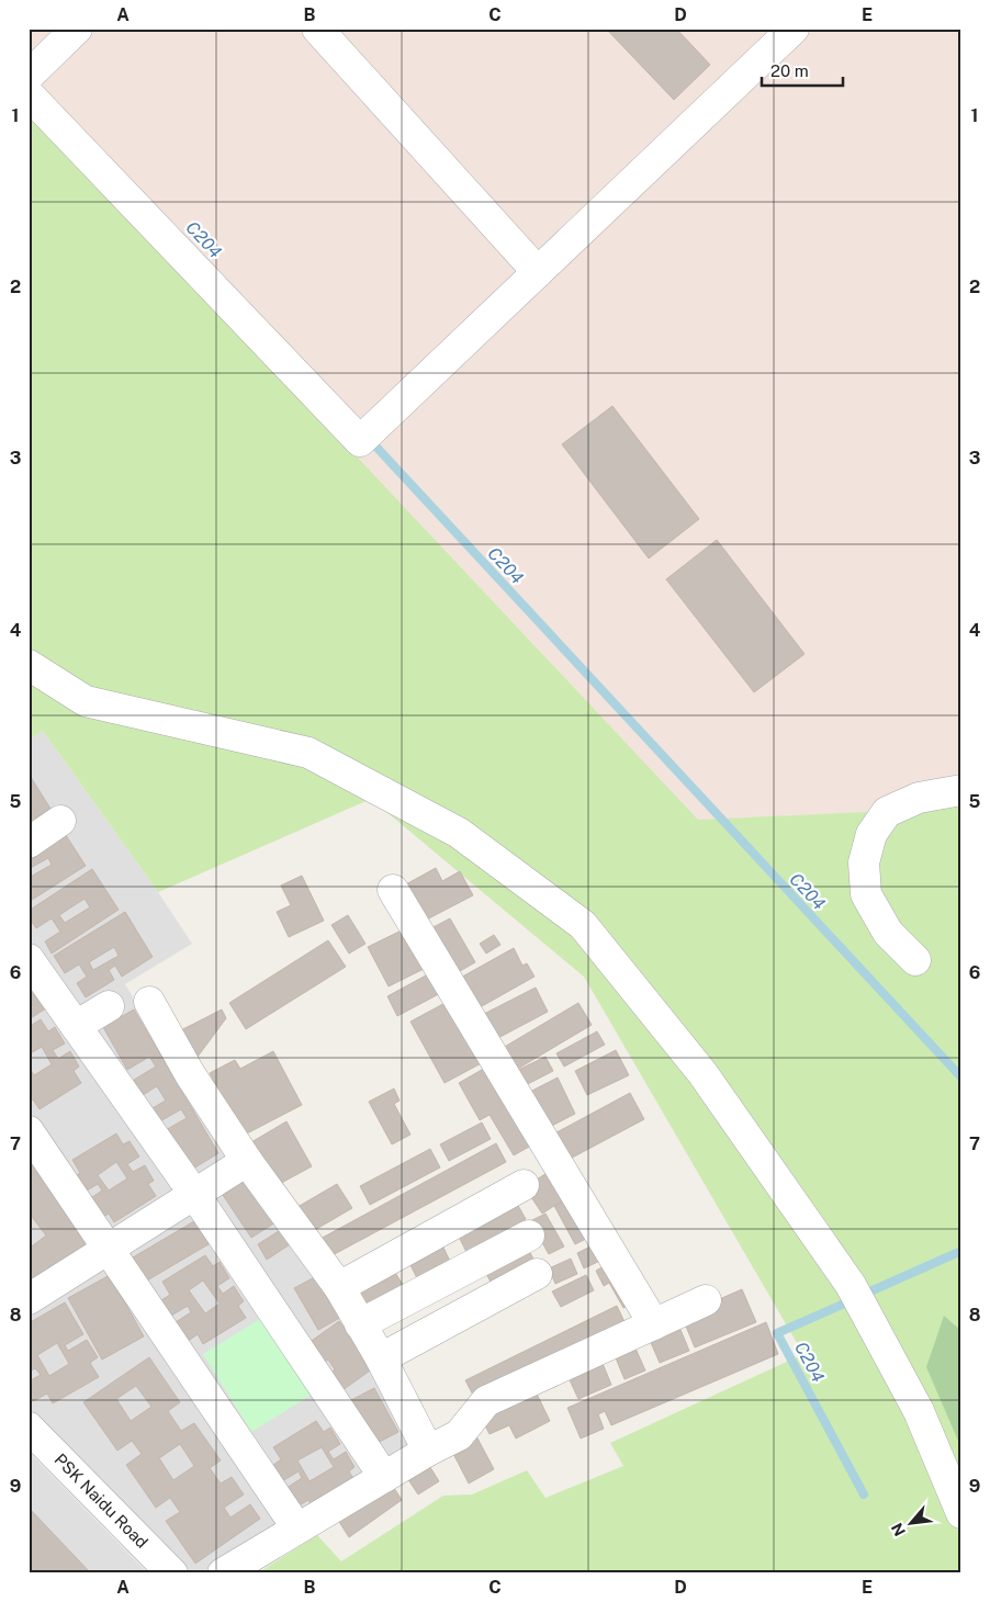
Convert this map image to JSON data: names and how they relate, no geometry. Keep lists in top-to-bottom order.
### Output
{
  "streets": {
    "street": ["PSK Naidu Road"]
  },
  "water": ["C204"],
  "scale_bar": "20 m",
  "north": "bottom left",
  "grid": {
    "columns": [
      "A",
      "B",
      "C",
      "D",
      "E"
    ],
    "rows": [
      "1",
      "2",
      "3",
      "4",
      "5",
      "6",
      "7",
      "8",
      "9"
    ]
  }
}
